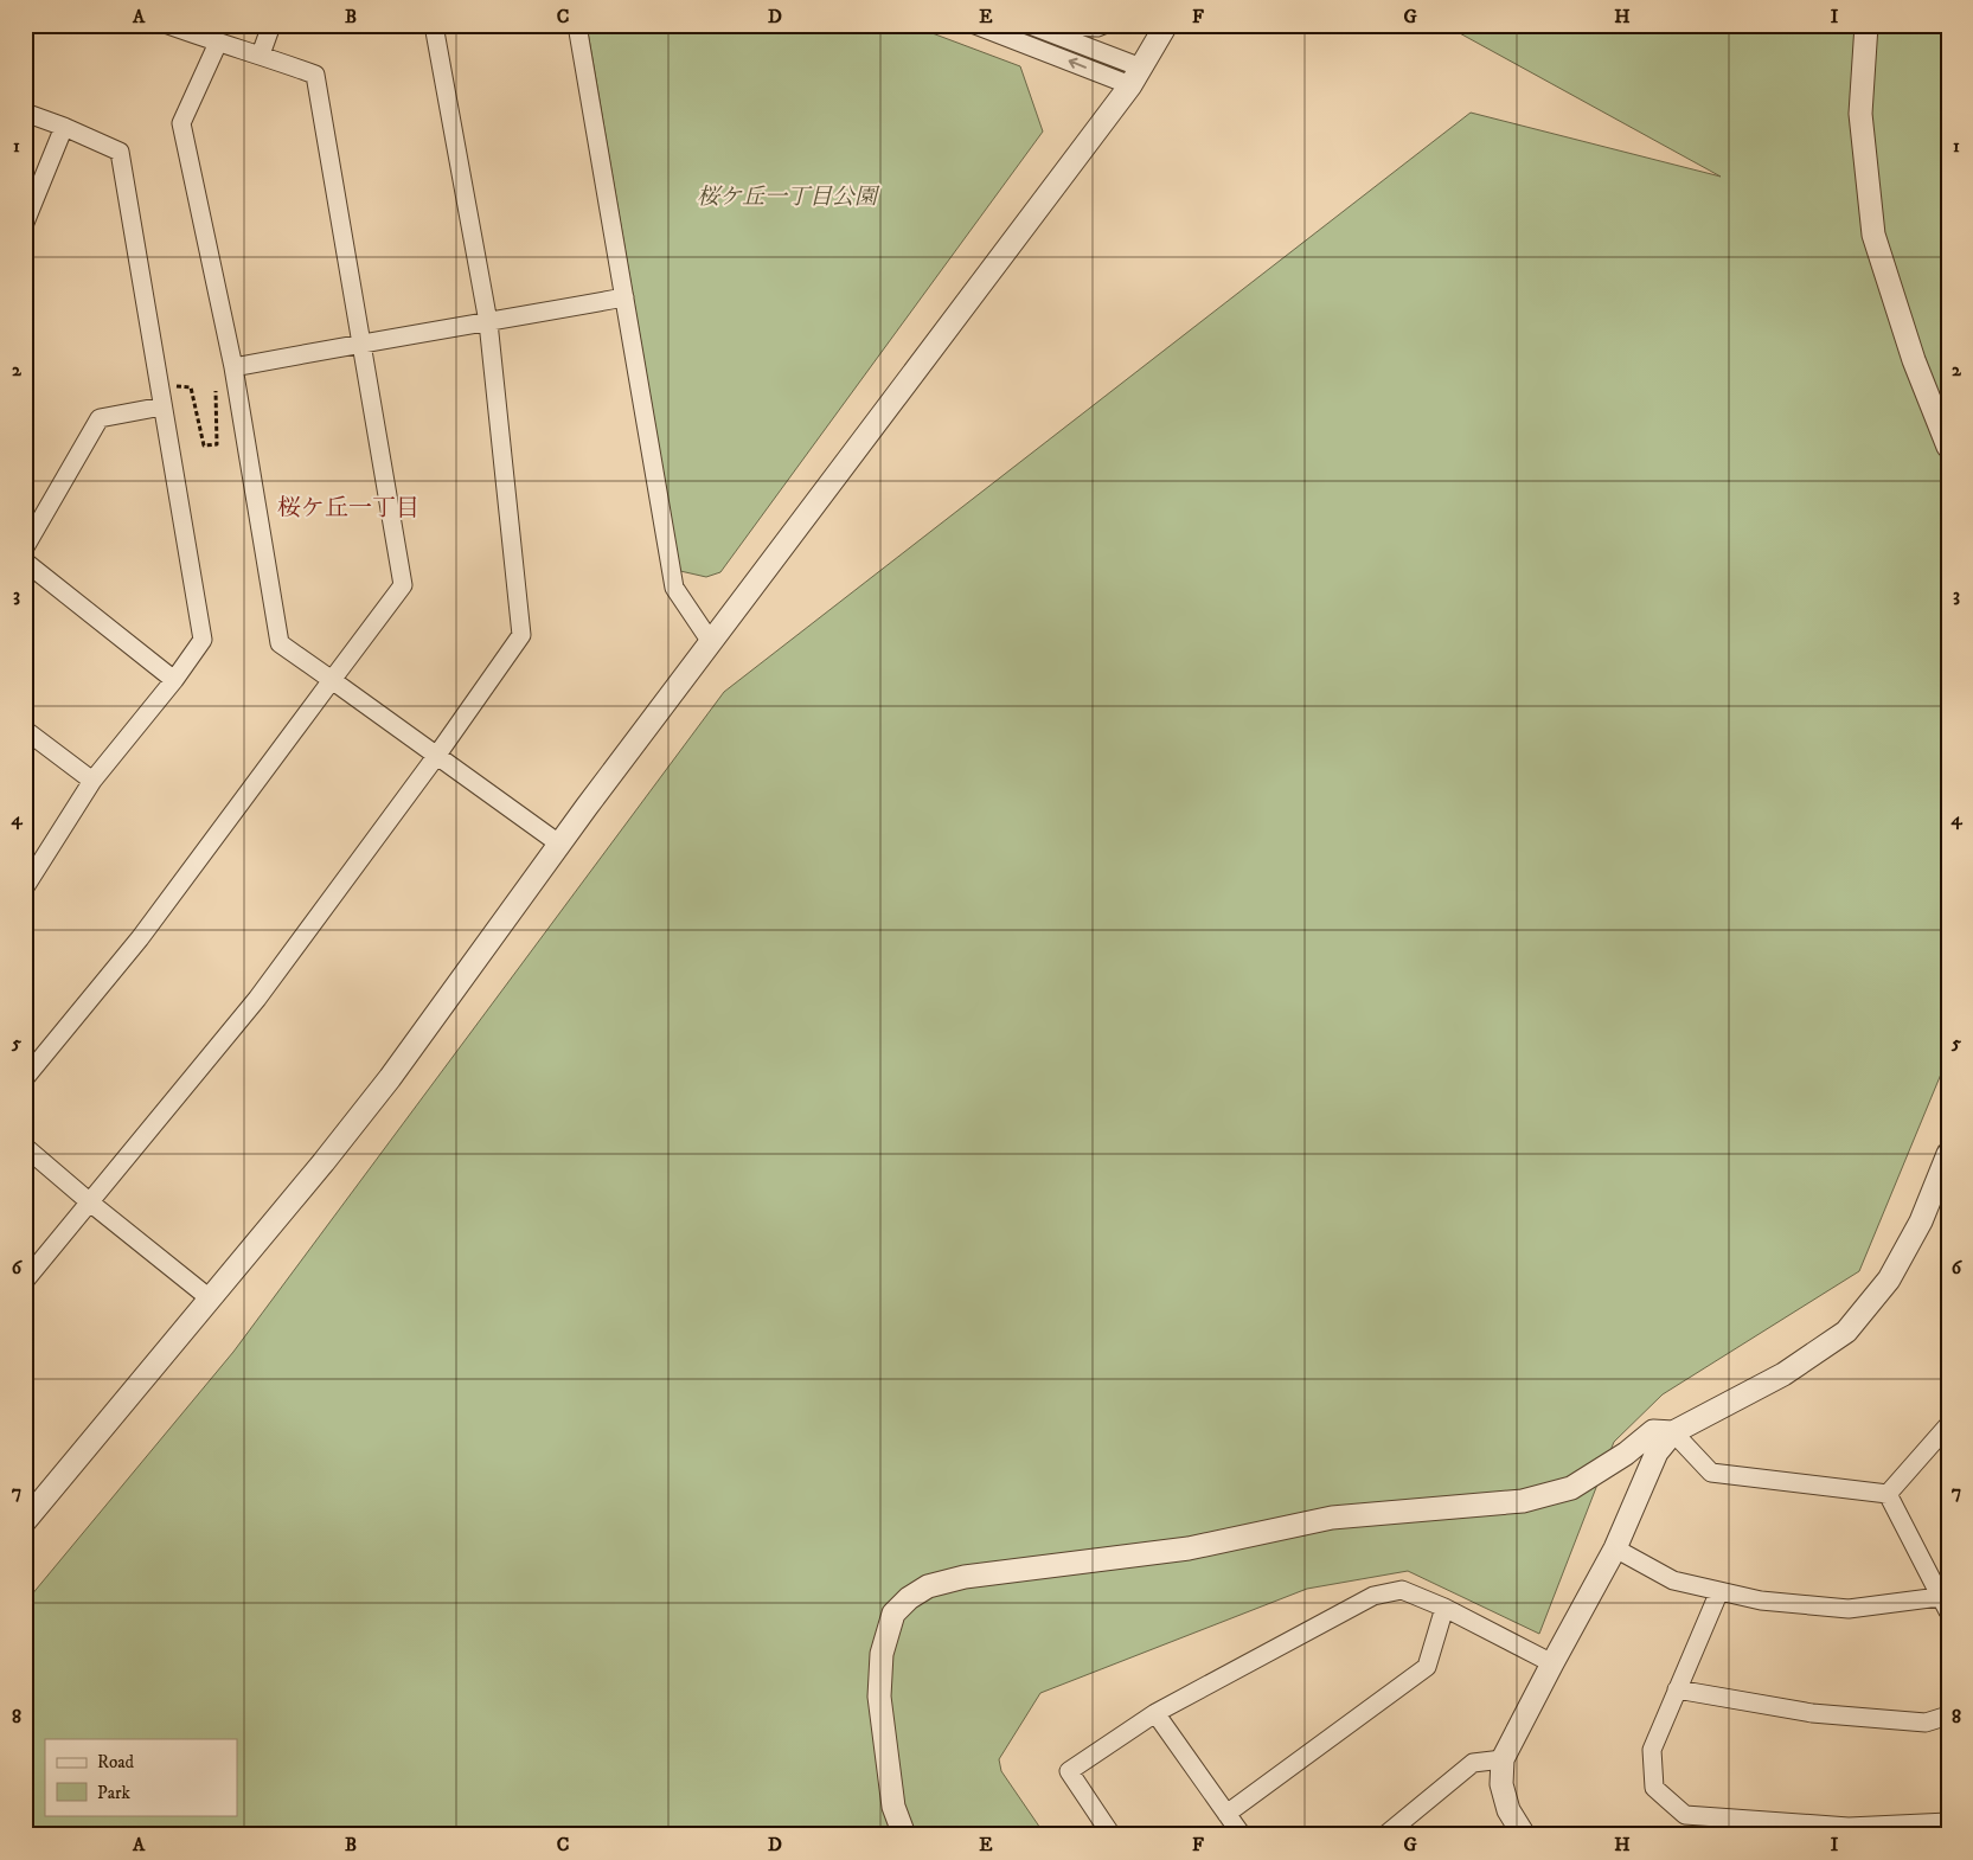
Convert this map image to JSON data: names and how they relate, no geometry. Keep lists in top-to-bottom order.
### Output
{
  "districts": ["桜ケ丘一丁目"],
  "parks": ["桜ケ丘一丁目公園"],
  "legend": ["Road", "Park"],
  "grid": {
    "columns": [
      "A",
      "B",
      "C",
      "D",
      "E",
      "F",
      "G",
      "H",
      "I"
    ],
    "rows": [
      "1",
      "2",
      "3",
      "4",
      "5",
      "6",
      "7",
      "8"
    ]
  }
}
